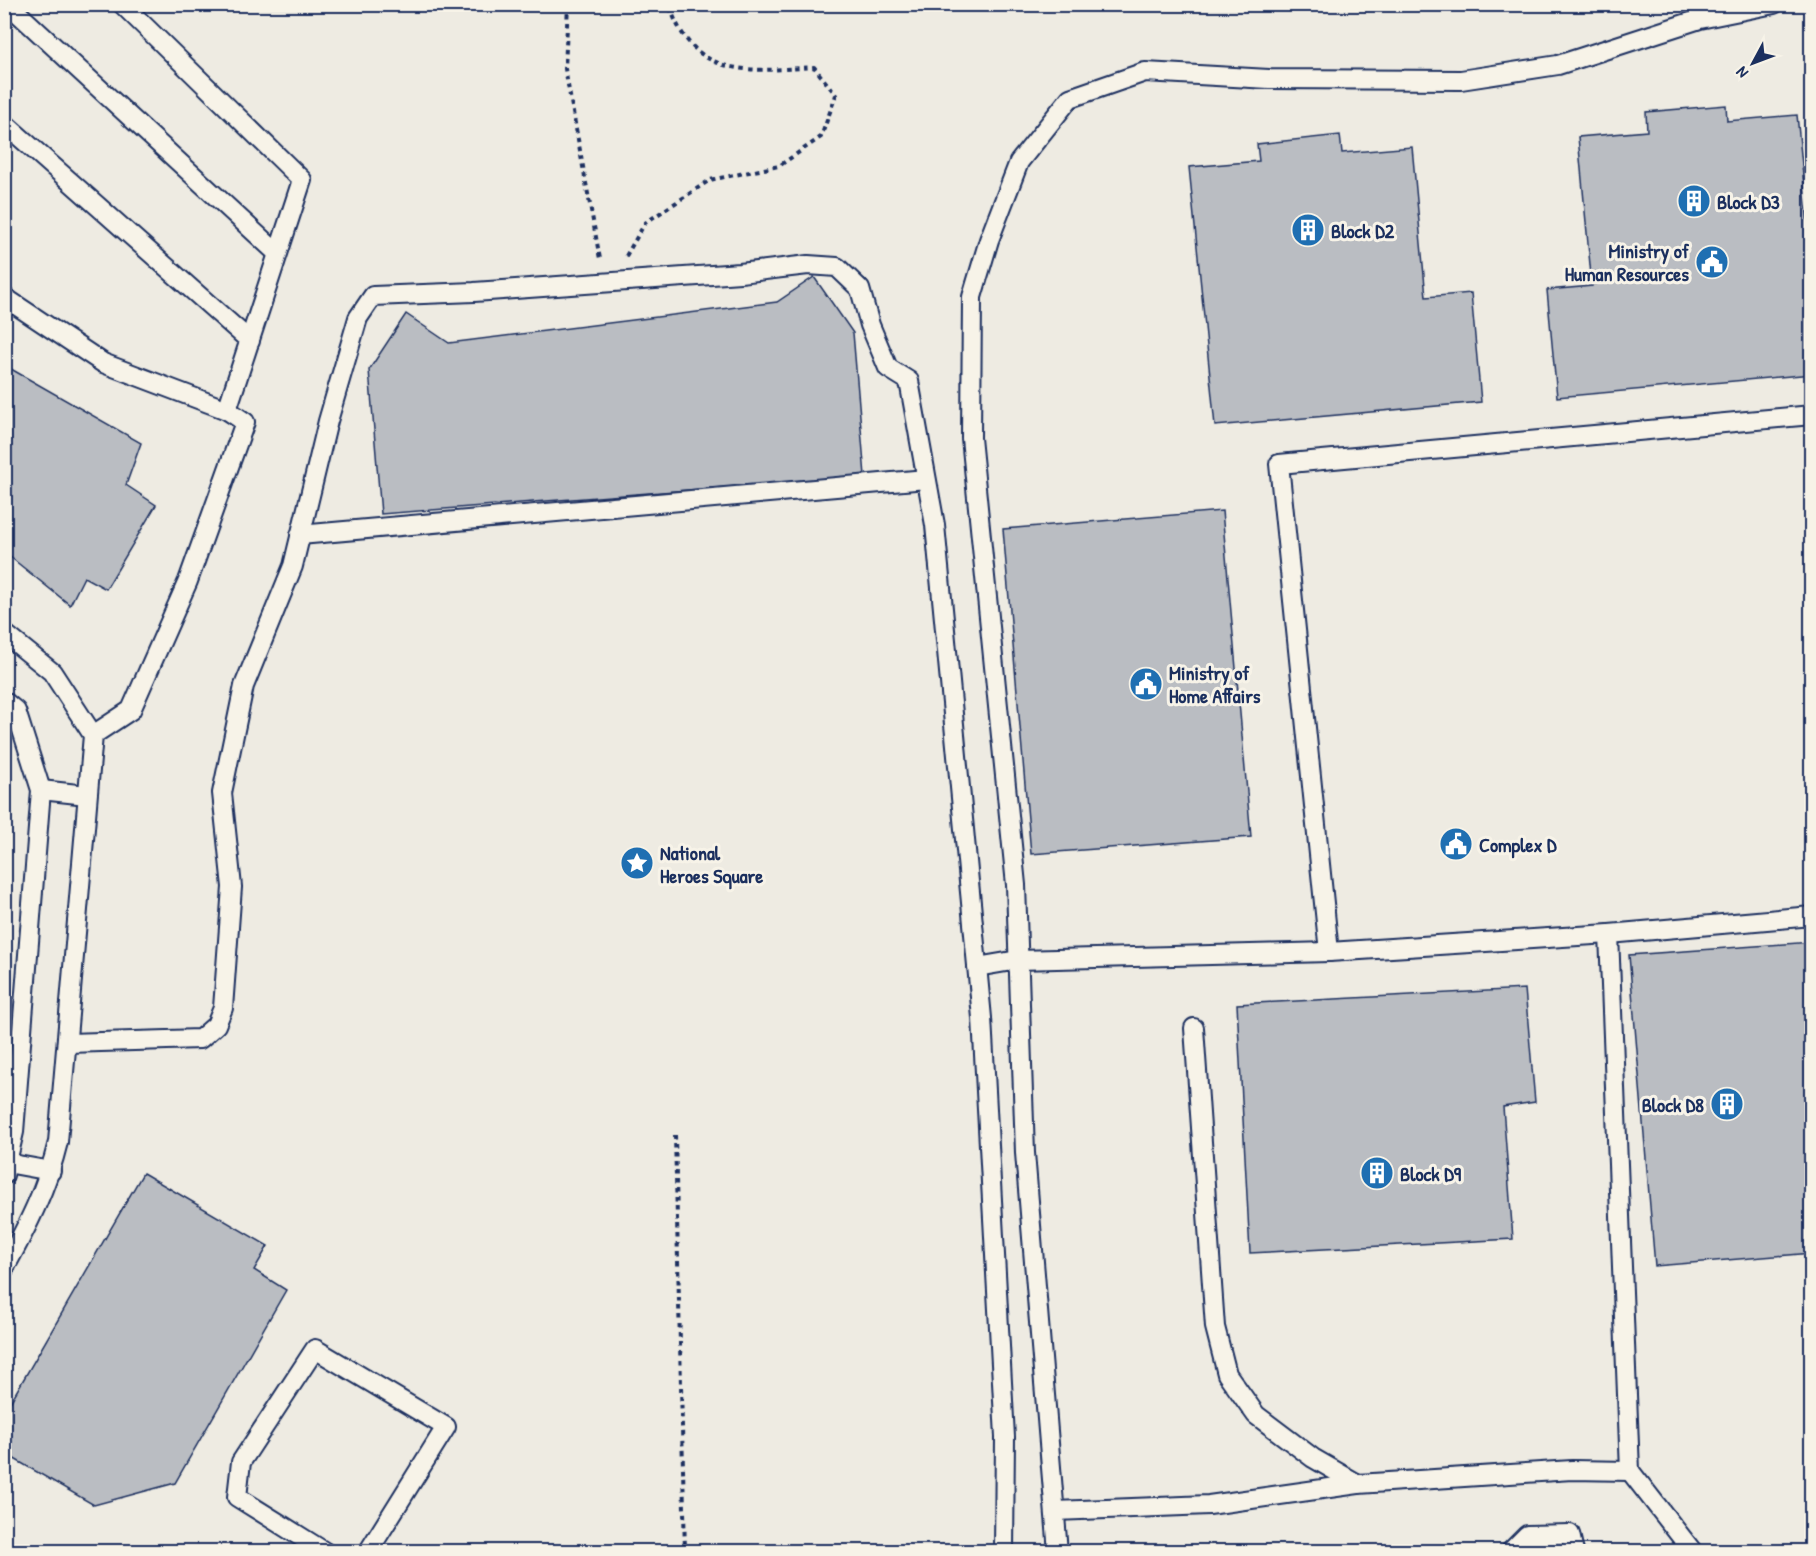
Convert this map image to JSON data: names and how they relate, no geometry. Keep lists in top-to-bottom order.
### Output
{
  "places": {
    "building": [
      "Block D3",
      "Block D2",
      "Block D8",
      "Block D9"
    ],
    "public building": ["Ministry of Human Resources", "Ministry of Home Affairs", "Complex D"],
    "place": ["National Heroes Square"]
  },
  "north": "bottom left"
}
